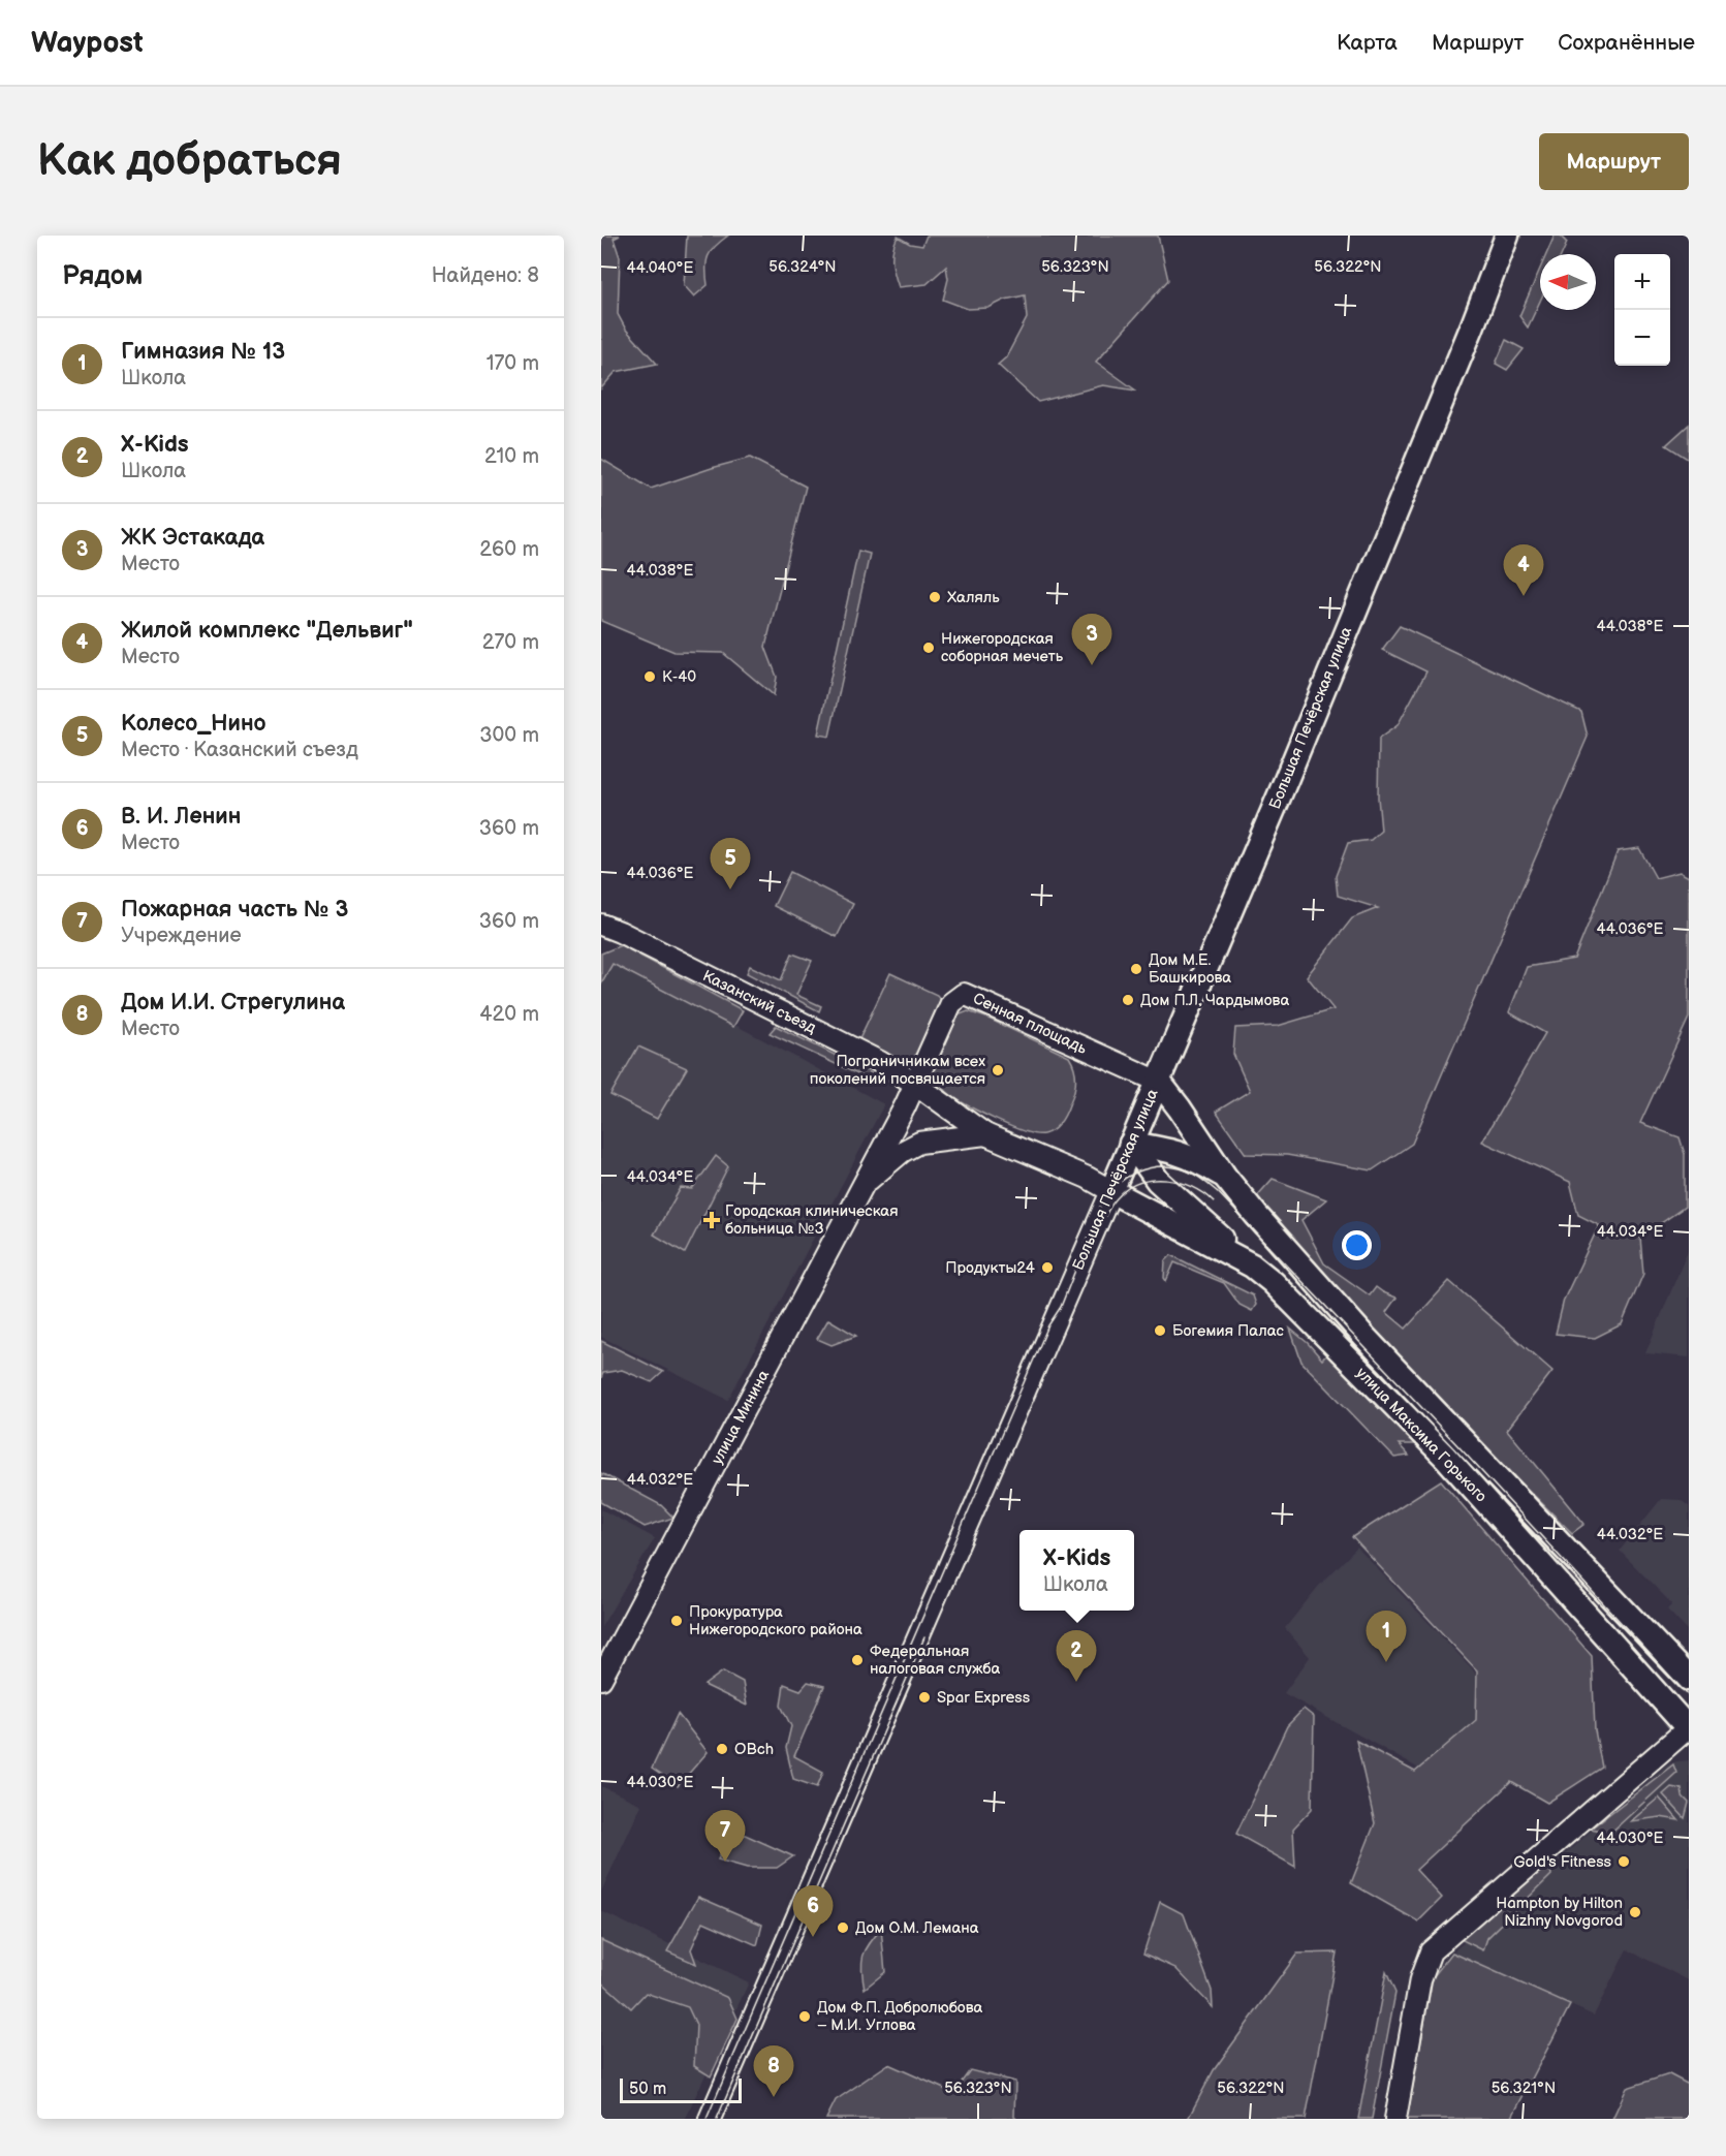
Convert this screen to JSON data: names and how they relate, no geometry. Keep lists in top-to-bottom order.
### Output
{
  "streets": {
    "main road": ["Большая Печёрская улица", "улица Максима Горького"],
    "street": ["Казанский съезд", "Сенная площадь", "улица Минина"]
  },
  "crossings": [
    ["Большая Печёрская улица", "Сенная площадь"],
    ["Большая Печёрская улица", "улица Максима Горького"],
    ["Казанский съезд", "Сенная площадь"],
    ["Казанский съезд", "улица Минина"],
    ["Сенная площадь", "улица Минина"],
    ["Сенная площадь", "улица Максима Горького"]
  ],
  "places": {
    "other": [
      "Халяль",
      "Нижегородская соборная мечеть",
      "К-40",
      "Дом М.Е. Башкирова",
      "Дом П.Л. Чардымова",
      "Пограничникам всех поколений посвящается",
      "Продукты24",
      "Богемия Палас",
      "Прокуратура Нижегородского района",
      "Федеральная налоговая служба",
      "Spar Express",
      "OBch",
      "Gold's Fitness",
      "Hampton by Hilton Nizhny Novgorod",
      "Дом О.М. Лемана",
      "Дом Ф.П. Добролюбова – М.И. Углова"
    ],
    "health": ["Городская клиническая больница №3"]
  },
  "scale_bar": "50 m",
  "north": "left",
  "page": {
    "header": "Waypost",
    "nav": ["Карта", "Маршрут", "Сохранённые"],
    "buttons": "Маршрут",
    "title": "Как добраться",
    "heading": ["Рядом", "Найдено: 8"],
    "map_buttons": ["+", "−"],
    "list": [
      {
        "mark": "1",
        "name": "Гимназия № 13",
        "note": "Школа",
        "value": "170 m"
      },
      {
        "mark": "2",
        "name": "X-Kids",
        "note": "Школа",
        "value": "210 m"
      },
      {
        "mark": "3",
        "name": "ЖК Эстакада",
        "note": "Место",
        "value": "260 m"
      },
      {
        "mark": "4",
        "name": "Жилой комплекс \"Дельвиг\"",
        "note": "Место",
        "value": "270 m"
      },
      {
        "mark": "5",
        "name": "Колесо_Нино",
        "note": "Место · Казанский съезд",
        "value": "300 m"
      },
      {
        "mark": "6",
        "name": "В. И. Ленин",
        "note": "Место",
        "value": "360 m"
      },
      {
        "mark": "7",
        "name": "Пожарная часть № 3",
        "note": "Учреждение",
        "value": "360 m"
      },
      {
        "mark": "8",
        "name": "Дом И.И. Стрегулина",
        "note": "Место",
        "value": "420 m"
      }
    ],
    "pins": [
      "4",
      "3",
      "5",
      "1",
      "2",
      "7",
      "6",
      "8"
    ],
    "popup": ["X-Kids", "Школа"],
    "scale": "50 m"
  },
  "coordinates": [
    "56.324°N",
    "56.323°N",
    "56.322°N",
    "44.040°E",
    "44.038°E",
    "44.036°E",
    "44.034°E",
    "44.032°E",
    "44.030°E",
    "56.321°N"
  ]
}
